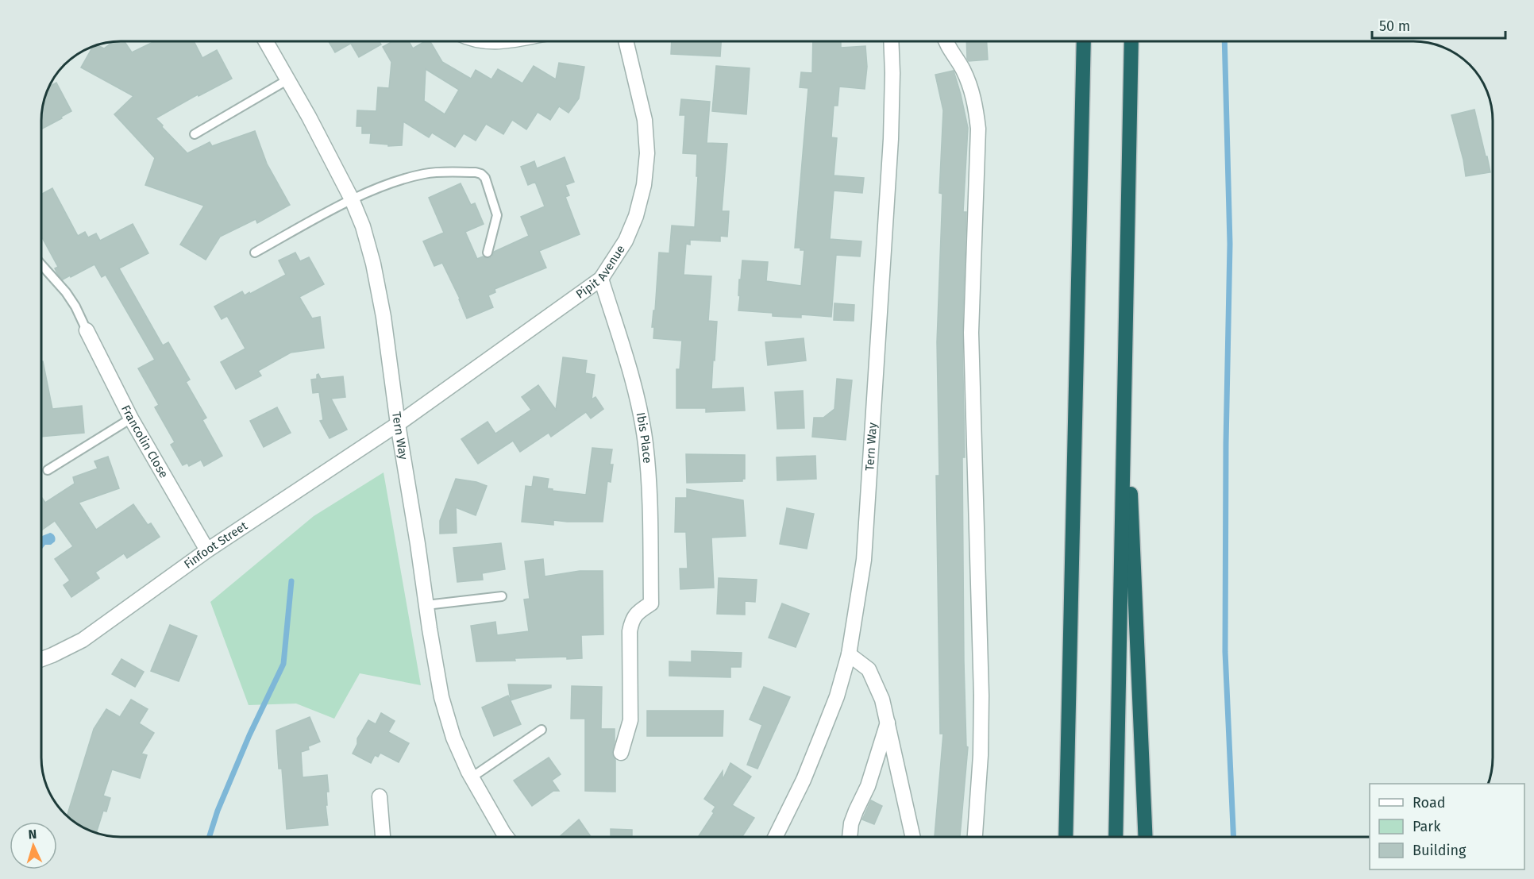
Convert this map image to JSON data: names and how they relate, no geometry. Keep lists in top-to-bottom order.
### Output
{
  "streets": {
    "street": [
      "Pipit Avenue",
      "Tern Way",
      "Ibis Place",
      "Francolin Close",
      "Finfoot Street"
    ]
  },
  "crossings": [
    ["Pipit Avenue", "Tern Way"],
    ["Pipit Avenue", "Ibis Place"],
    ["Pipit Avenue", "Finfoot Street"],
    ["Tern Way", "Finfoot Street"],
    ["Francolin Close", "Finfoot Street"]
  ],
  "legend": ["Road", "Park", "Building"],
  "scale_bar": "50 m",
  "north": "top"
}
